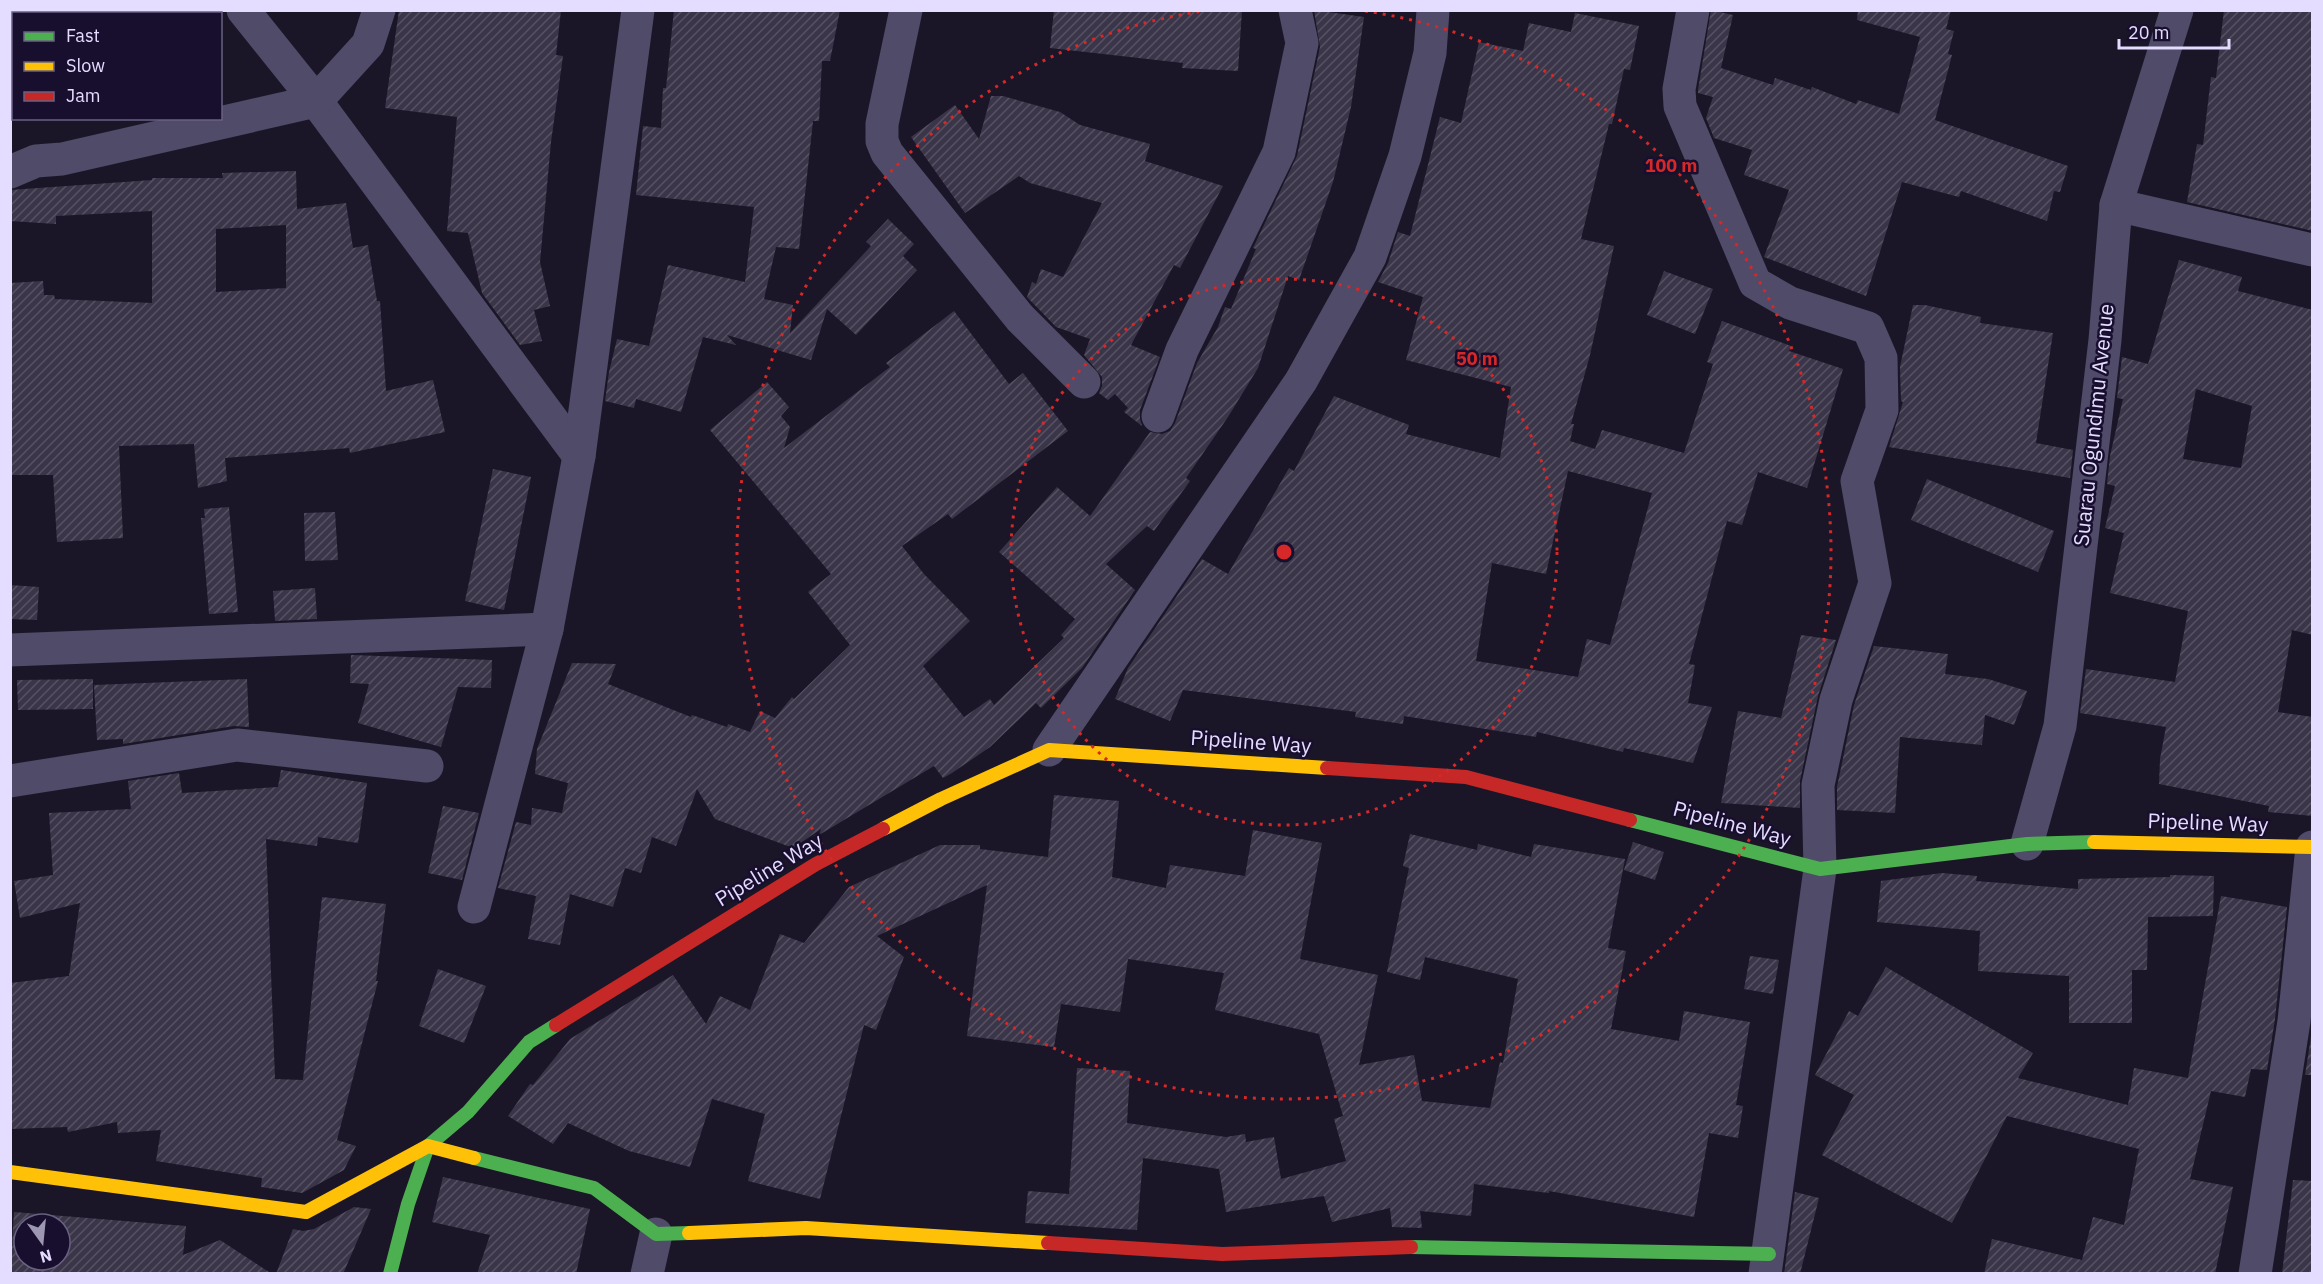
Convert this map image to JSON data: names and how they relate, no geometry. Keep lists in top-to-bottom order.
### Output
{
  "streets": {
    "street": ["Suarau Ogundimu Avenue", "Pipeline Way"]
  },
  "crossings": [
    ["Suarau Ogundimu Avenue", "Pipeline Way"]
  ],
  "legend": ["Fast", "Slow", "Jam"],
  "scale_bar": "20 m",
  "north": "bottom",
  "rings": ["100 m", "50 m"]
}
